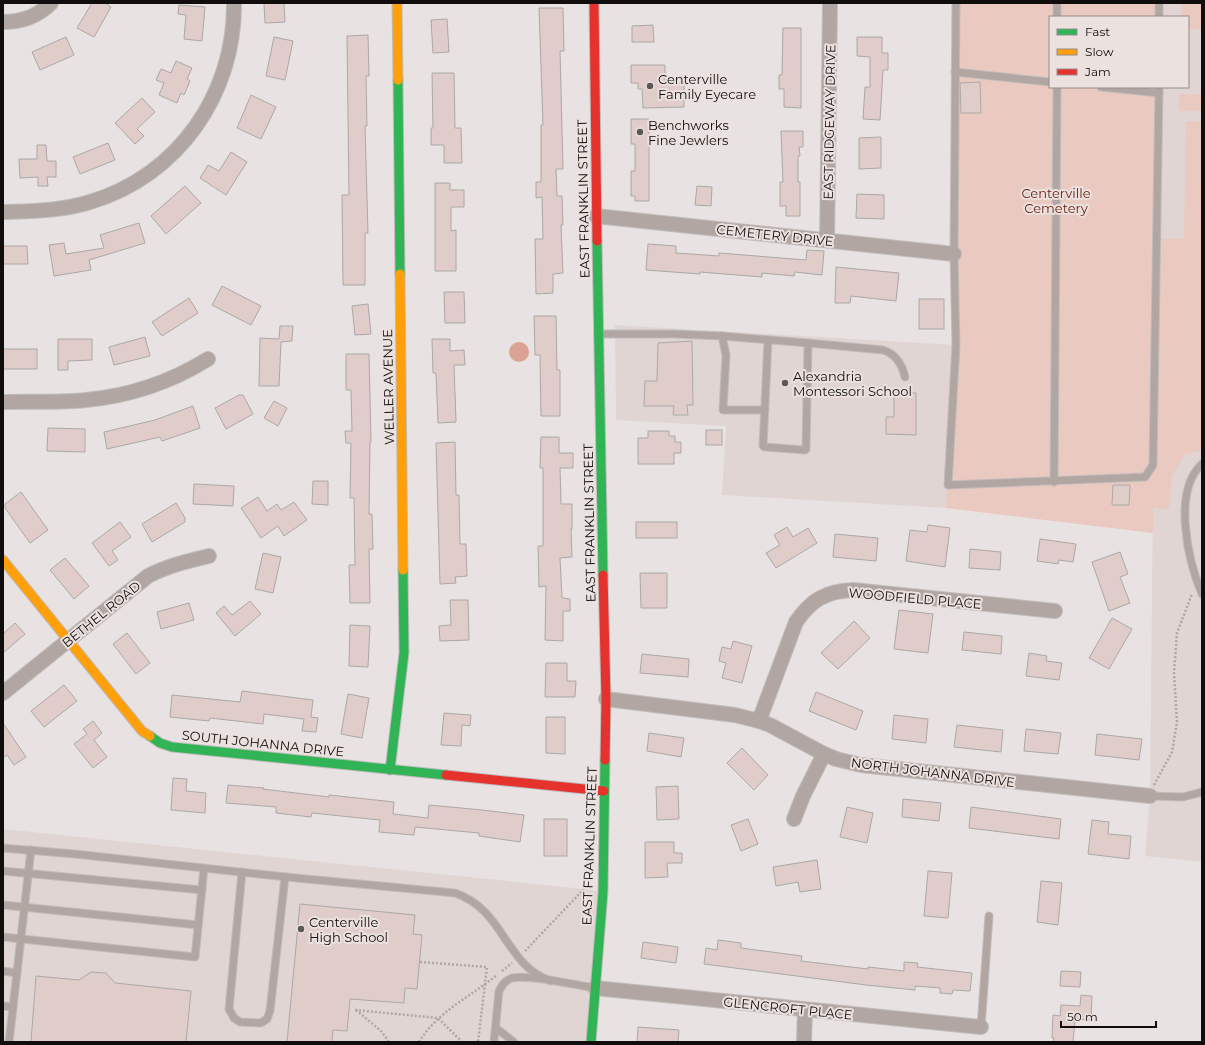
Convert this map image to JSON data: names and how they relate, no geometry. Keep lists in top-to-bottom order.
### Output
{
  "streets": {
    "street": [
      "EAST RIDGEWAY DRIVE",
      "EAST FRANKLIN STREET",
      "CEMETERY DRIVE",
      "WELLER AVENUE",
      "WOODFIELD PLACE",
      "BETHEL ROAD",
      "SOUTH JOHANNA DRIVE",
      "NORTH JOHANNA DRIVE",
      "GLENCROFT PLACE"
    ]
  },
  "crossings": [
    ["EAST RIDGEWAY DRIVE", "CEMETERY DRIVE"],
    ["EAST FRANKLIN STREET", "CEMETERY DRIVE"],
    ["EAST FRANKLIN STREET", "SOUTH JOHANNA DRIVE"],
    ["EAST FRANKLIN STREET", "NORTH JOHANNA DRIVE"],
    ["EAST FRANKLIN STREET", "GLENCROFT PLACE"],
    ["WELLER AVENUE", "SOUTH JOHANNA DRIVE"],
    ["WOODFIELD PLACE", "NORTH JOHANNA DRIVE"],
    ["BETHEL ROAD", "SOUTH JOHANNA DRIVE"]
  ],
  "parks": ["Centerville Cemetery"],
  "places": [
    "Centerville Family Eyecare",
    "Benchworks Fine Jewlers",
    "Alexandria Montessori School",
    "Centerville High School"
  ],
  "legend": ["Fast", "Slow", "Jam"],
  "scale_bar": "50 m"
}
